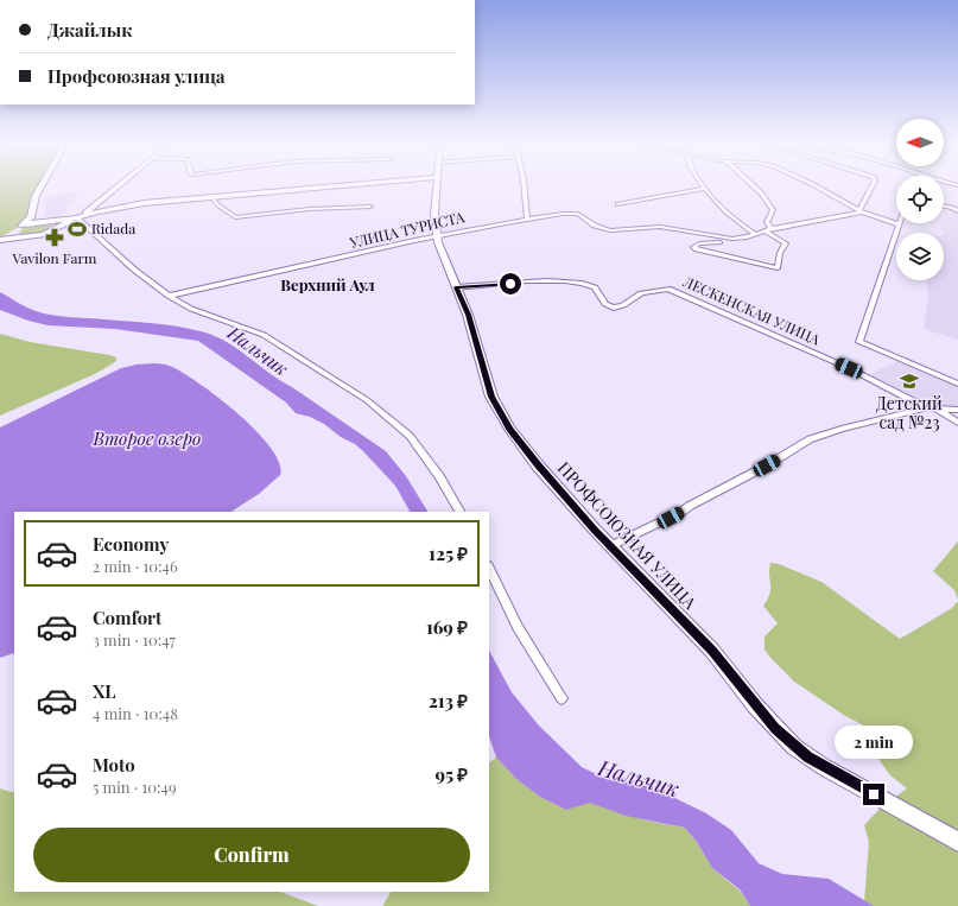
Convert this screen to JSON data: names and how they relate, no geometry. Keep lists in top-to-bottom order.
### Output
{
  "streets": {
    "street": ["УЛИЦА ТУРИСТА", "ЛЕСКЕНСКАЯ УЛИЦА", "ПРОФСОЮЗНАЯ УЛИЦА"]
  },
  "crossings": [
    ["УЛИЦА ТУРИСТА", "ПРОФСОЮЗНАЯ УЛИЦА"],
    ["ЛЕСКЕНСКАЯ УЛИЦА", "ПРОФСОЮЗНАЯ УЛИЦА"]
  ],
  "districts": ["Верхний Аул"],
  "water": ["Нальчик", "Второе озеро"],
  "places": {
    "sports": ["Ridada"],
    "pharmacy": ["Vavilon Farm"],
    "school or university": ["Детский сад №23"]
  },
  "north": "left",
  "page": {
    "banner": ["Джайлык", "Профсоюзная улица"],
    "list": [
      {
        "name": "Economy",
        "note": "2 min · 10:46",
        "value": "125 ₽"
      },
      {
        "name": "Comfort",
        "note": "3 min · 10:47",
        "value": "169 ₽"
      },
      {
        "name": "XL",
        "note": "4 min · 10:48",
        "value": "213 ₽"
      },
      {
        "name": "Moto",
        "note": "5 min · 10:49",
        "value": "95 ₽"
      }
    ],
    "bubble": "2 min",
    "buttons": "Confirm"
  }
}
